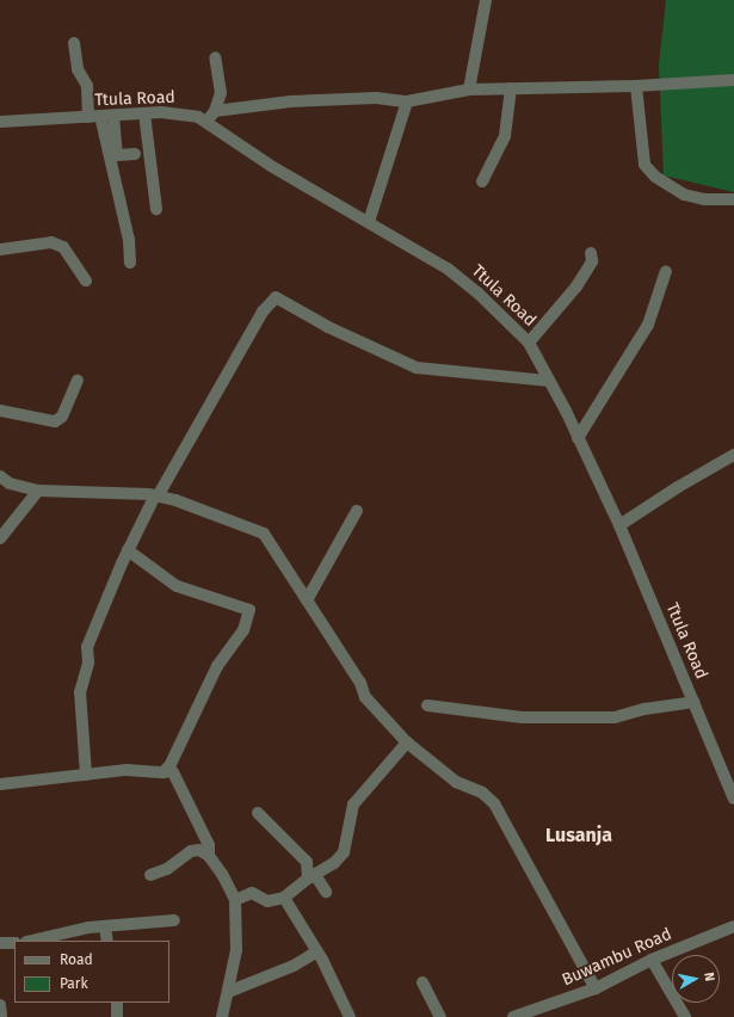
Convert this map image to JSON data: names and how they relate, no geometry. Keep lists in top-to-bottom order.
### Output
{
  "streets": {
    "street": ["Ttula Road", "Buwambu Road"]
  },
  "districts": ["Lusanja"],
  "legend": ["Road", "Park"],
  "north": "right"
}
